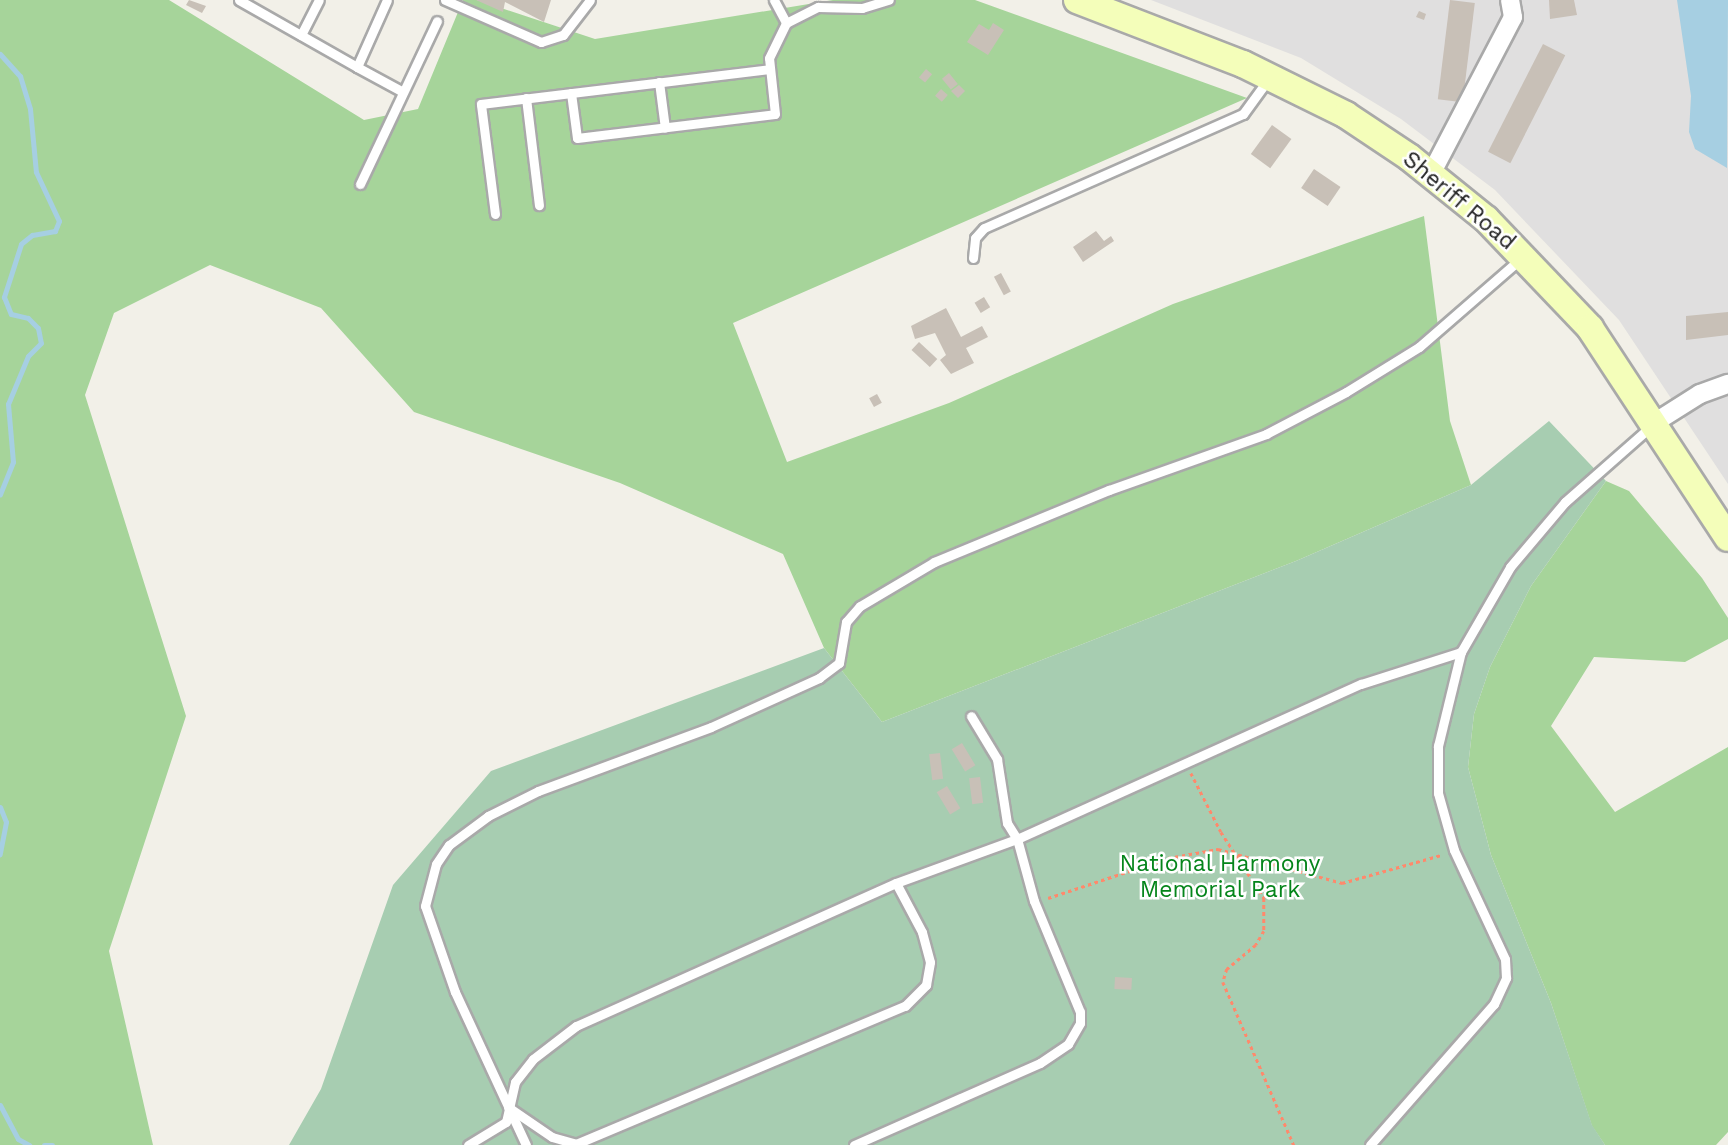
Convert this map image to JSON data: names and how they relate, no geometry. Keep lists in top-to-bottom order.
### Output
{
  "streets": {
    "main road": ["Sheriff Road"]
  },
  "parks": ["National Harmony Memorial Park"]
}
